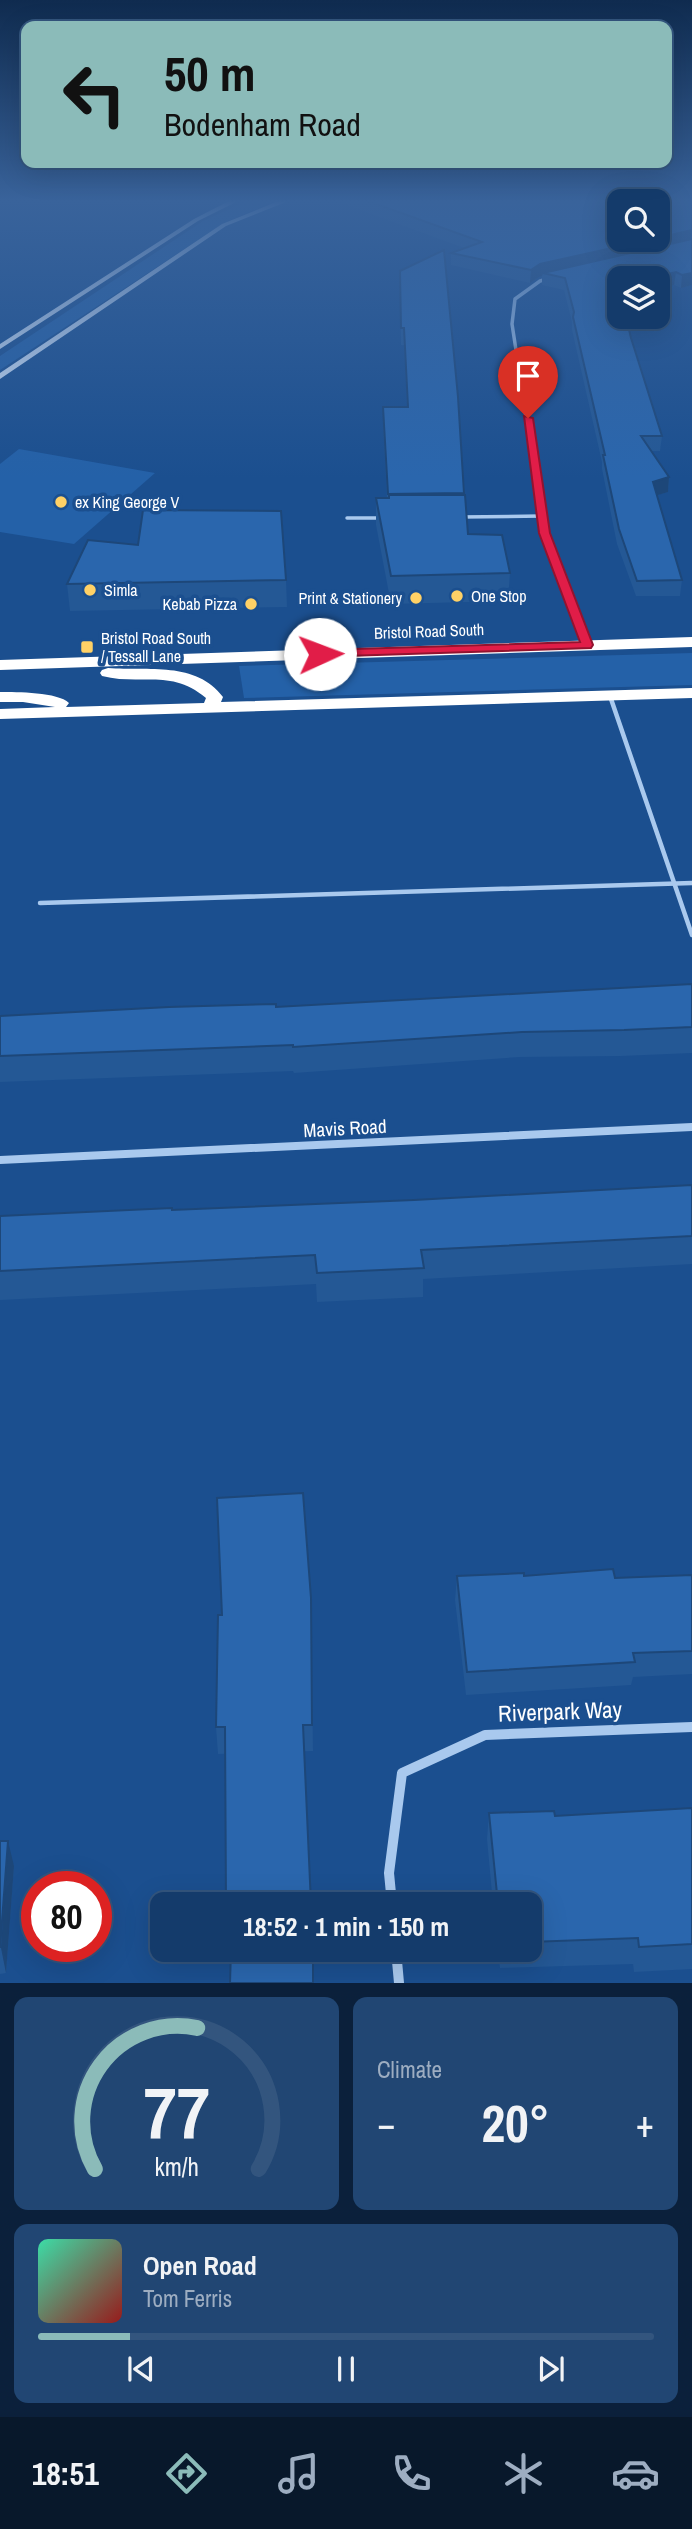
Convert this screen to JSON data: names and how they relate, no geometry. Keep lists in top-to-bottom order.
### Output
{
  "streets": {
    "highway": ["Bristol Road South"],
    "street": ["Mavis Road", "Riverpark Way"]
  },
  "places": {
    "other": [
      "ex King George V",
      "Simla",
      "One Stop",
      "Print & Stationery",
      "Kebab Pizza"
    ],
    "transit": ["Bristol Road South / Tessall Lane"]
  },
  "page": {
    "turn": ["50 m", "Bodenham Road"],
    "limit": "80",
    "trip": "18:52 · 1 min · 150 m",
    "tile": "Climate",
    "heat": ["−", "20°", "+"],
    "song": ["Open Road", "Tom Ferris"],
    "tabs": "18:51",
    "gauge": ["77", "km/h"]
  }
}
